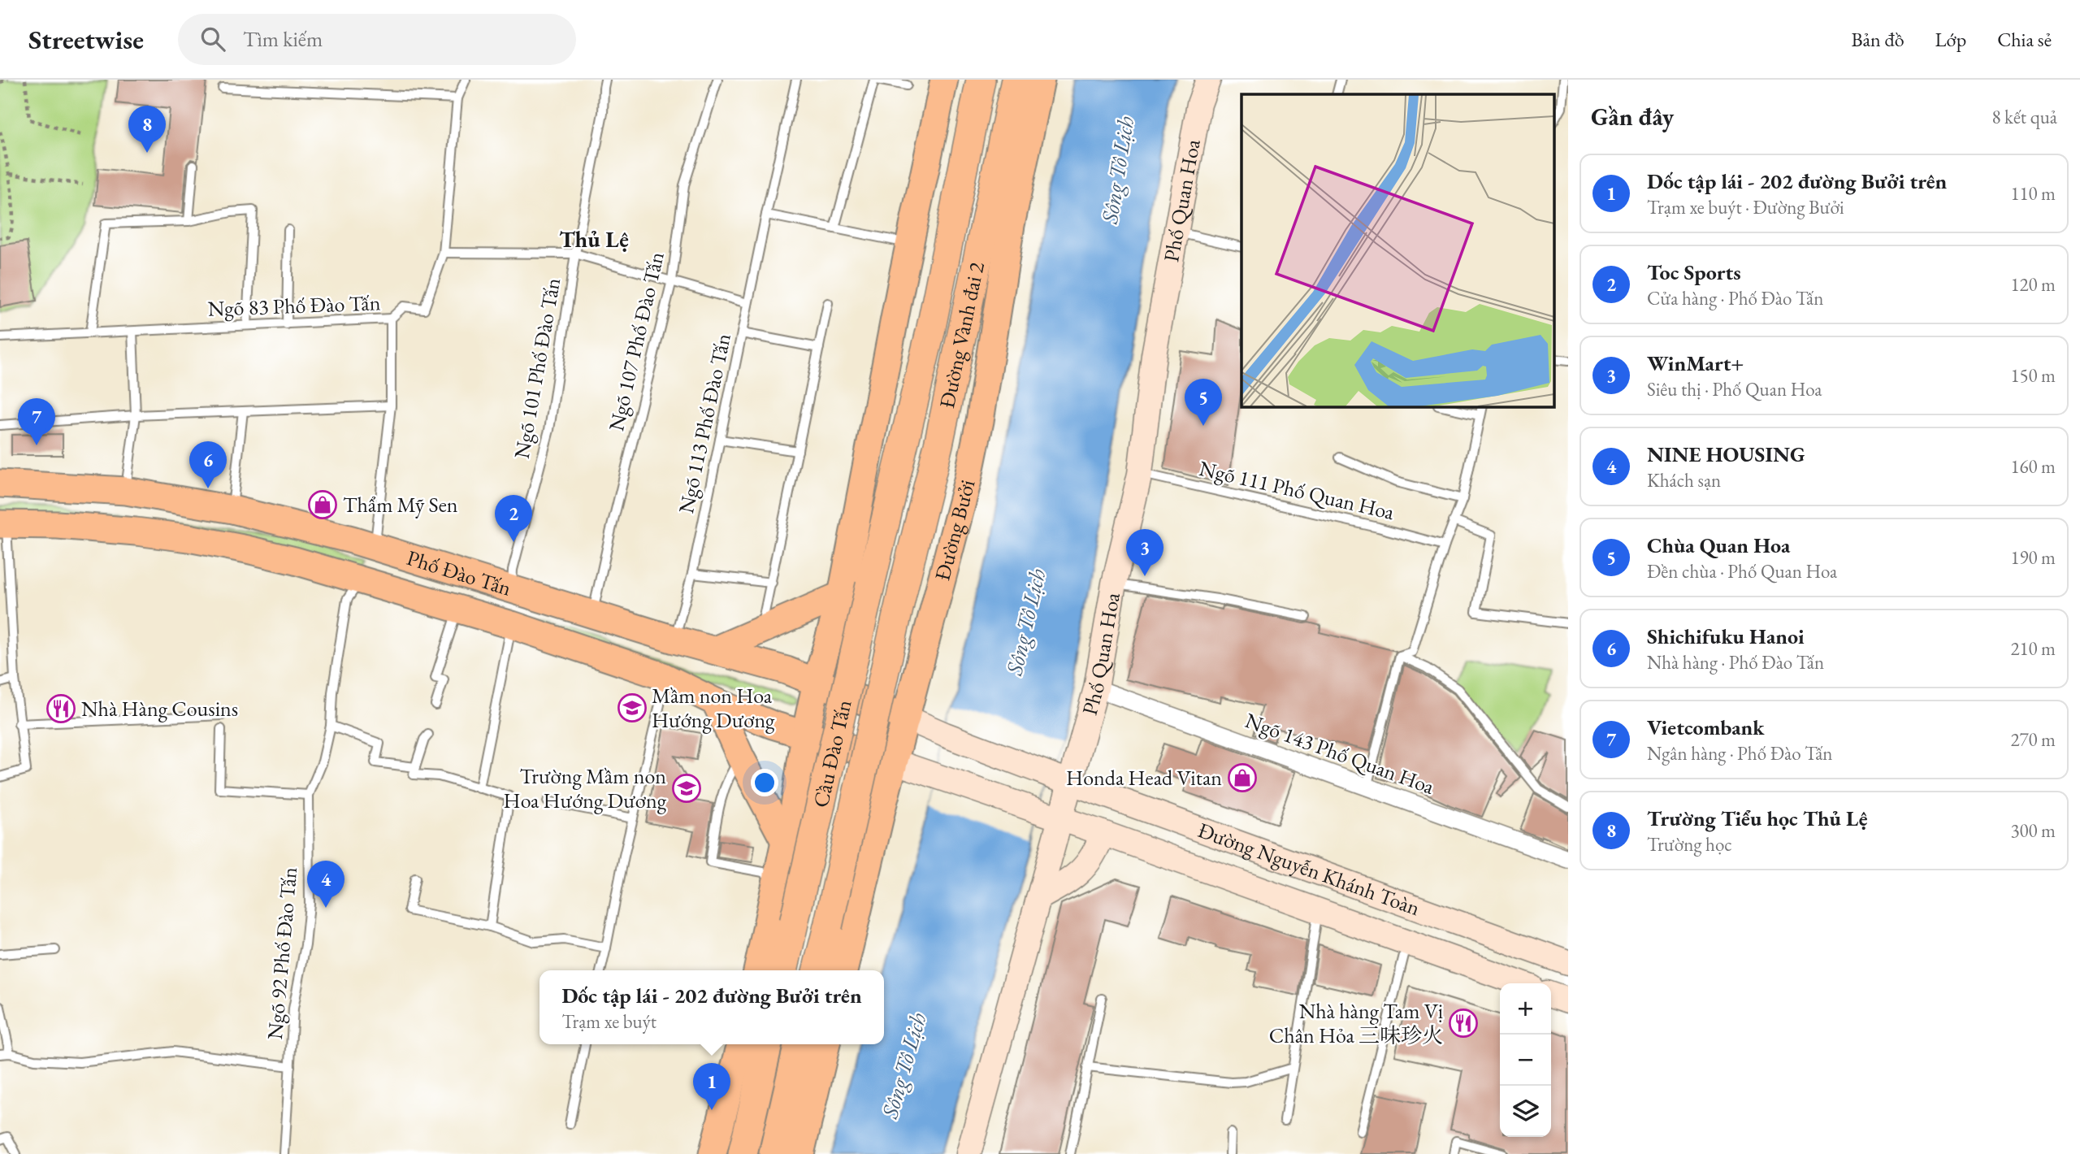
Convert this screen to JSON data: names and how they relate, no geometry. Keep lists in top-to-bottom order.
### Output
{
  "streets": {
    "highway": ["Đường Vành đai 2", "Cầu Đào Tấn"],
    "main road": [
      "Phố Quan Hoa",
      "Đường Bưởi",
      "Phố Đào Tấn",
      "Đường Nguyễn Khánh Toàn"
    ],
    "street": ["Ngõ 143 Phố Quan Hoa"],
    "lane": [
      "Ngõ 83 Phố Đào Tấn",
      "Ngõ 107 Phố Đào Tấn",
      "Ngõ 101 Phố Đào Tấn",
      "Ngõ 113 Phố Đào Tấn",
      "Ngõ 111 Phố Quan Hoa",
      "Ngõ 92 Phố Đào Tấn"
    ]
  },
  "crossings": [
    ["Phố Quan Hoa", "Ngõ 111 Phố Quan Hoa"],
    ["Phố Quan Hoa", "Ngõ 143 Phố Quan Hoa"],
    ["Phố Quan Hoa", "Đường Nguyễn Khánh Toàn"],
    ["Ngõ 83 Phố Đào Tấn", "Phố Đào Tấn"],
    ["Đường Vành đai 2", "Cầu Đào Tấn"],
    ["Ngõ 107 Phố Đào Tấn", "Phố Đào Tấn"],
    ["Ngõ 101 Phố Đào Tấn", "Phố Đào Tấn"],
    ["Ngõ 113 Phố Đào Tấn", "Phố Đào Tấn"],
    ["Đường Bưởi", "Phố Đào Tấn"],
    ["Đường Bưởi", "Đường Nguyễn Khánh Toàn"],
    ["Phố Đào Tấn", "Đường Nguyễn Khánh Toàn"],
    ["Phố Đào Tấn", "Ngõ 92 Phố Đào Tấn"]
  ],
  "districts": ["Thủ Lệ"],
  "water": ["Sông Tô Lịch"],
  "places": {
    "shop": ["Thẩm Mỹ Sen", "Honda Head Vitan"],
    "school or university": ["Mầm non Hoa Hướng Dương", "Trường Mầm non Hoa Hướng Dương"],
    "restaurant": ["Nhà Hàng Cousins", "Nhà hàng Tam Vị Chân Hỏa 三味珍火"]
  },
  "page": {
    "header": "Streetwise",
    "search": "Tìm kiếm",
    "nav": ["Bản đồ", "Lớp", "Chia sẻ"],
    "heading": ["Gần đây", "8 kết quả"],
    "pins": [
      "8",
      "5",
      "7",
      "6",
      "2",
      "3",
      "4",
      "1"
    ],
    "list": [
      {
        "mark": "1",
        "name": "Dốc tập lái - 202 đường Bưởi trên",
        "note": "Trạm xe buýt · Đường Bưởi",
        "value": "110 m"
      },
      {
        "mark": "2",
        "name": "Toc Sports",
        "note": "Cửa hàng · Phố Đào Tấn",
        "value": "120 m"
      },
      {
        "mark": "3",
        "name": "WinMart+",
        "note": "Siêu thị · Phố Quan Hoa",
        "value": "150 m"
      },
      {
        "mark": "4",
        "name": "NINE HOUSING",
        "note": "Khách sạn",
        "value": "160 m"
      },
      {
        "mark": "5",
        "name": "Chùa Quan Hoa",
        "note": "Đền chùa · Phố Quan Hoa",
        "value": "190 m"
      },
      {
        "mark": "6",
        "name": "Shichifuku Hanoi",
        "note": "Nhà hàng · Phố Đào Tấn",
        "value": "210 m"
      },
      {
        "mark": "7",
        "name": "Vietcombank",
        "note": "Ngân hàng · Phố Đào Tấn",
        "value": "270 m"
      },
      {
        "mark": "8",
        "name": "Trường Tiểu học Thủ Lệ",
        "note": "Trường học",
        "value": "300 m"
      }
    ],
    "popup": ["Dốc tập lái - 202 đường Bưởi trên", "Trạm xe buýt"],
    "map_buttons": ["+", "−"]
  }
}
